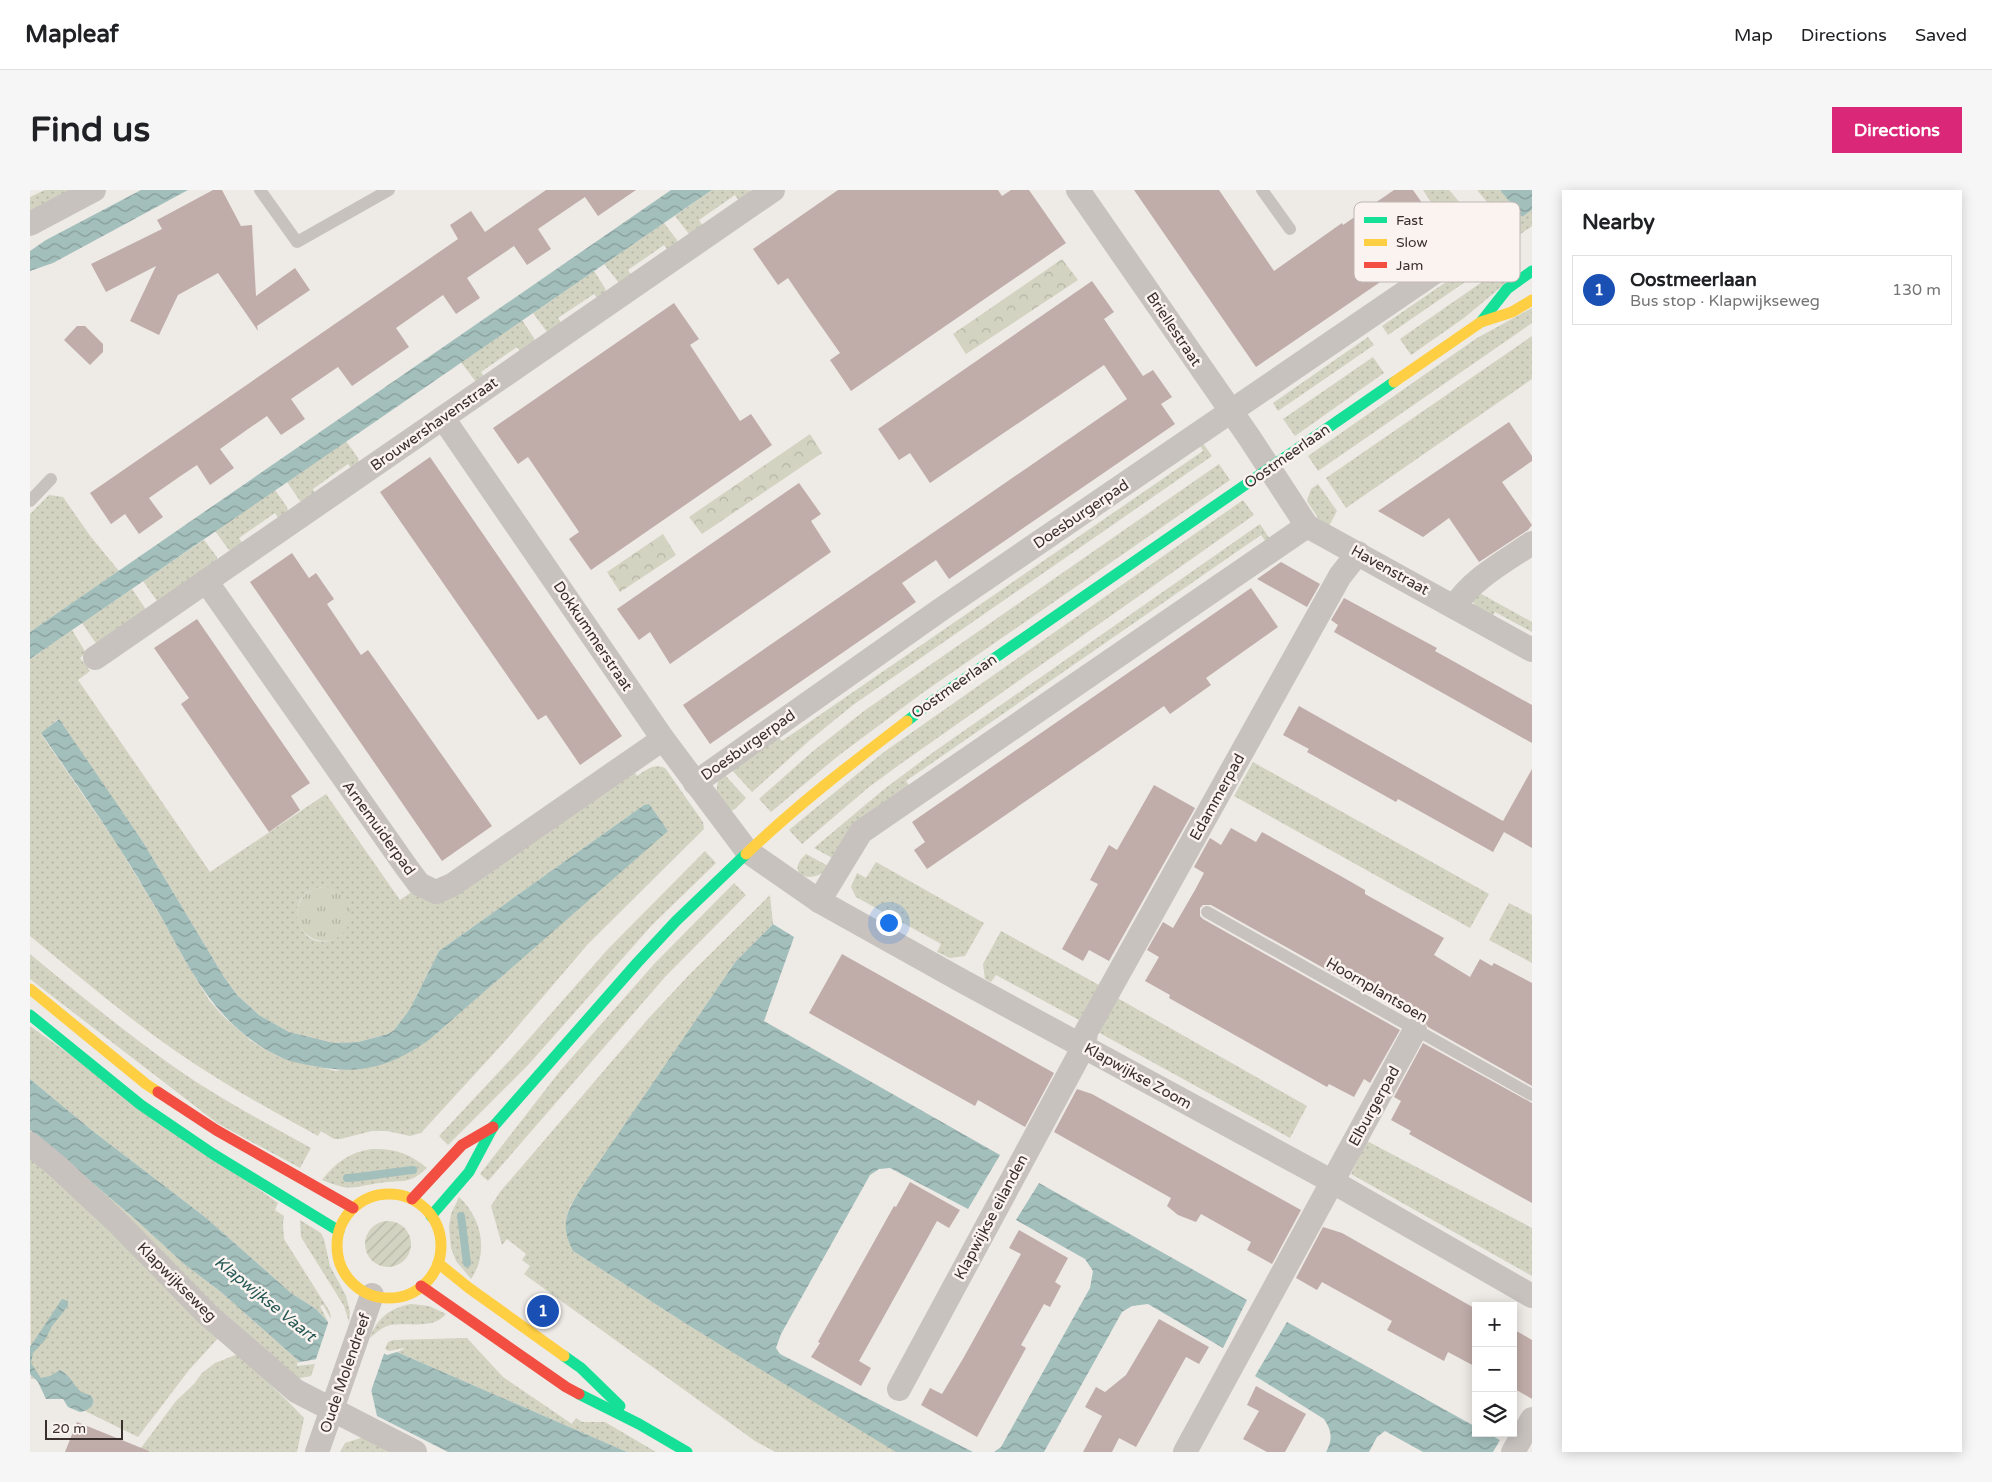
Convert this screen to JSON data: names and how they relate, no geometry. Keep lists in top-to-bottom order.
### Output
{
  "streets": {
    "main road": ["Oostmeerlaan"],
    "street": [
      "Briellestraat",
      "Brouwershavenstraat",
      "Doesburgerpad",
      "Havenstraat",
      "Dokkummerstraat",
      "Edammerpad",
      "Arnemuiderpad",
      "Klapwijkse Zoom",
      "Elburgerpad",
      "Klapwijkse eilanden",
      "Klapwijkseweg",
      "Oude Molendreef"
    ],
    "lane": ["Hoornplantsoen"]
  },
  "crossings": [
    ["Briellestraat", "Oostmeerlaan"],
    ["Briellestraat", "Doesburgerpad"],
    ["Briellestraat", "Havenstraat"],
    ["Brouwershavenstraat", "Dokkummerstraat"],
    ["Brouwershavenstraat", "Arnemuiderpad"],
    ["Oostmeerlaan", "Havenstraat"],
    ["Oostmeerlaan", "Dokkummerstraat"],
    ["Oostmeerlaan", "Klapwijkse Zoom"],
    ["Oostmeerlaan", "Oude Molendreef"],
    ["Doesburgerpad", "Dokkummerstraat"],
    ["Havenstraat", "Edammerpad"],
    ["Dokkummerstraat", "Arnemuiderpad"],
    ["Dokkummerstraat", "Klapwijkse Zoom"],
    ["Edammerpad", "Klapwijkse Zoom"],
    ["Edammerpad", "Klapwijkse eilanden"],
    ["Hoornplantsoen", "Elburgerpad"],
    ["Klapwijkse Zoom", "Elburgerpad"],
    ["Klapwijkse Zoom", "Klapwijkse eilanden"],
    ["Klapwijkseweg", "Oude Molendreef"]
  ],
  "water": ["Klapwijkse Vaart"],
  "legend": ["Fast", "Slow", "Jam"],
  "scale_bar": "20 m",
  "page": {
    "header": "Mapleaf",
    "nav": ["Map", "Directions", "Saved"],
    "buttons": "Directions",
    "title": "Find us",
    "heading": "Nearby",
    "list": [
      {
        "mark": "1",
        "name": "Oostmeerlaan",
        "note": "Bus stop · Klapwijkseweg",
        "value": "130 m"
      }
    ],
    "pins": "1",
    "map_buttons": ["+", "−"],
    "scale": "20 m"
  }
}
